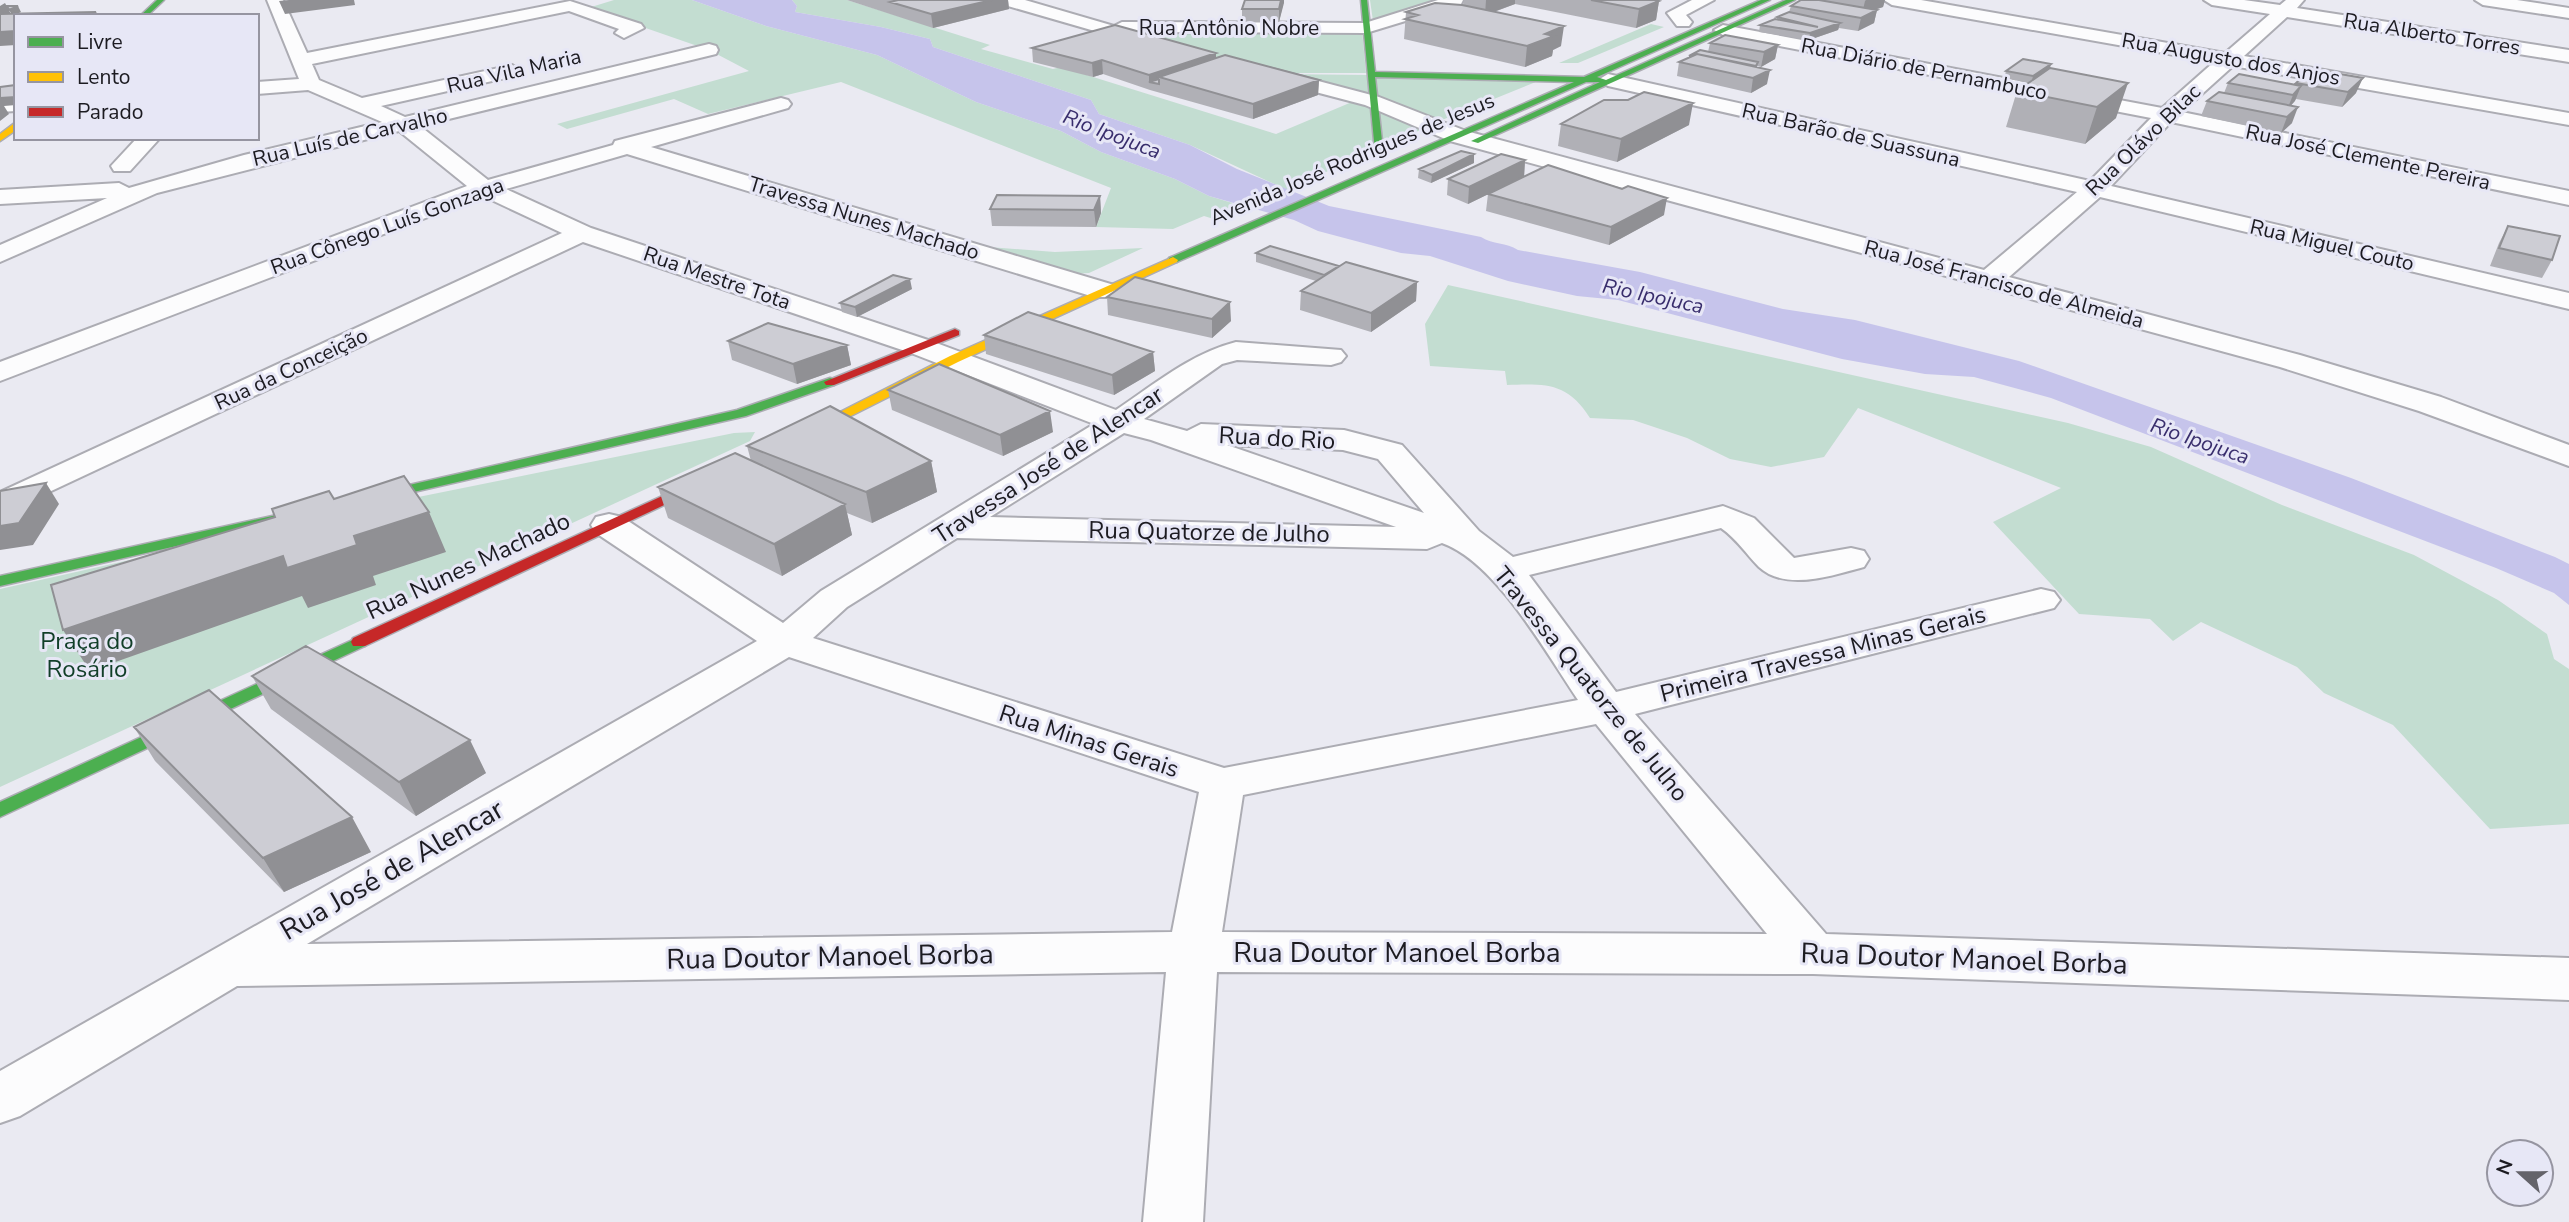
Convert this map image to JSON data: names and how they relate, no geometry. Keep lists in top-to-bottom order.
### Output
{
  "streets": {
    "main road": ["Avenida José Rodrigues de Jesus", "Rua Nunes Machado"],
    "street": [
      "Rua Antônio Nobre",
      "Rua Alberto Torres",
      "Rua Augusto dos Anjos",
      "Rua Diário de Pernambuco",
      "Rua Vila Maria",
      "Rua Barão de Suassuna",
      "Rua Luís de Carvalho",
      "Rua Olávo Bilac",
      "Rua José Clemente Pereira",
      "Travessa Nunes Machado",
      "Rua Cônego Luís Gonzaga",
      "Rua Miguel Couto",
      "Rua Mestre Tota",
      "Rua José Francisco de Almeida",
      "Rua da Conceição",
      "Rua do Rio",
      "Travessa José de Alencar",
      "Rua Quatorze de Julho",
      "Primeira Travessa Minas Gerais",
      "Travessa Quatorze de Julho",
      "Rua Minas Gerais",
      "Rua José de Alencar",
      "Rua Doutor Manoel Borba"
    ]
  },
  "crossings": [
    ["Rua Alberto Torres", "Rua Olávo Bilac"],
    ["Rua Augusto dos Anjos", "Rua Olávo Bilac"],
    ["Rua Diário de Pernambuco", "Rua Olávo Bilac"],
    ["Rua Diário de Pernambuco", "Rua José Clemente Pereira"],
    ["Rua Diário de Pernambuco", "Avenida José Rodrigues de Jesus"],
    ["Rua Vila Maria", "Rua Mestre Tota"],
    ["Rua Barão de Suassuna", "Rua Olávo Bilac"],
    ["Rua Barão de Suassuna", "Avenida José Rodrigues de Jesus"],
    ["Rua Barão de Suassuna", "Rua Miguel Couto"],
    ["Rua Luís de Carvalho", "Rua Mestre Tota"],
    ["Rua Olávo Bilac", "Rua José Clemente Pereira"],
    ["Rua Olávo Bilac", "Rua Miguel Couto"],
    ["Rua Olávo Bilac", "Rua José Francisco de Almeida"],
    ["Avenida José Rodrigues de Jesus", "Travessa Nunes Machado"],
    ["Avenida José Rodrigues de Jesus", "Rua Mestre Tota"],
    ["Avenida José Rodrigues de Jesus", "Rua José Francisco de Almeida"],
    ["Travessa Nunes Machado", "Rua Cônego Luís Gonzaga"],
    ["Rua Cônego Luís Gonzaga", "Rua Mestre Tota"],
    ["Rua Mestre Tota", "Rua da Conceição"],
    ["Rua Mestre Tota", "Rua do Rio"],
    ["Rua Mestre Tota", "Travessa José de Alencar"],
    ["Rua do Rio", "Travessa Quatorze de Julho"],
    ["Travessa José de Alencar", "Rua Quatorze de Julho"],
    ["Travessa José de Alencar", "Rua Minas Gerais"],
    ["Travessa José de Alencar", "Rua José de Alencar"],
    ["Rua Quatorze de Julho", "Travessa Quatorze de Julho"],
    ["Rua Nunes Machado", "Rua Minas Gerais"],
    ["Primeira Travessa Minas Gerais", "Travessa Quatorze de Julho"],
    ["Primeira Travessa Minas Gerais", "Rua Minas Gerais"],
    ["Travessa Quatorze de Julho", "Rua Minas Gerais"],
    ["Travessa Quatorze de Julho", "Rua Doutor Manoel Borba"],
    ["Rua Minas Gerais", "Rua José de Alencar"],
    ["Rua José de Alencar", "Rua Doutor Manoel Borba"]
  ],
  "water": ["Rio Ipojuca"],
  "parks": ["Praça do Rosário"],
  "legend": ["Livre", "Lento", "Parado"],
  "north": "left"
}
